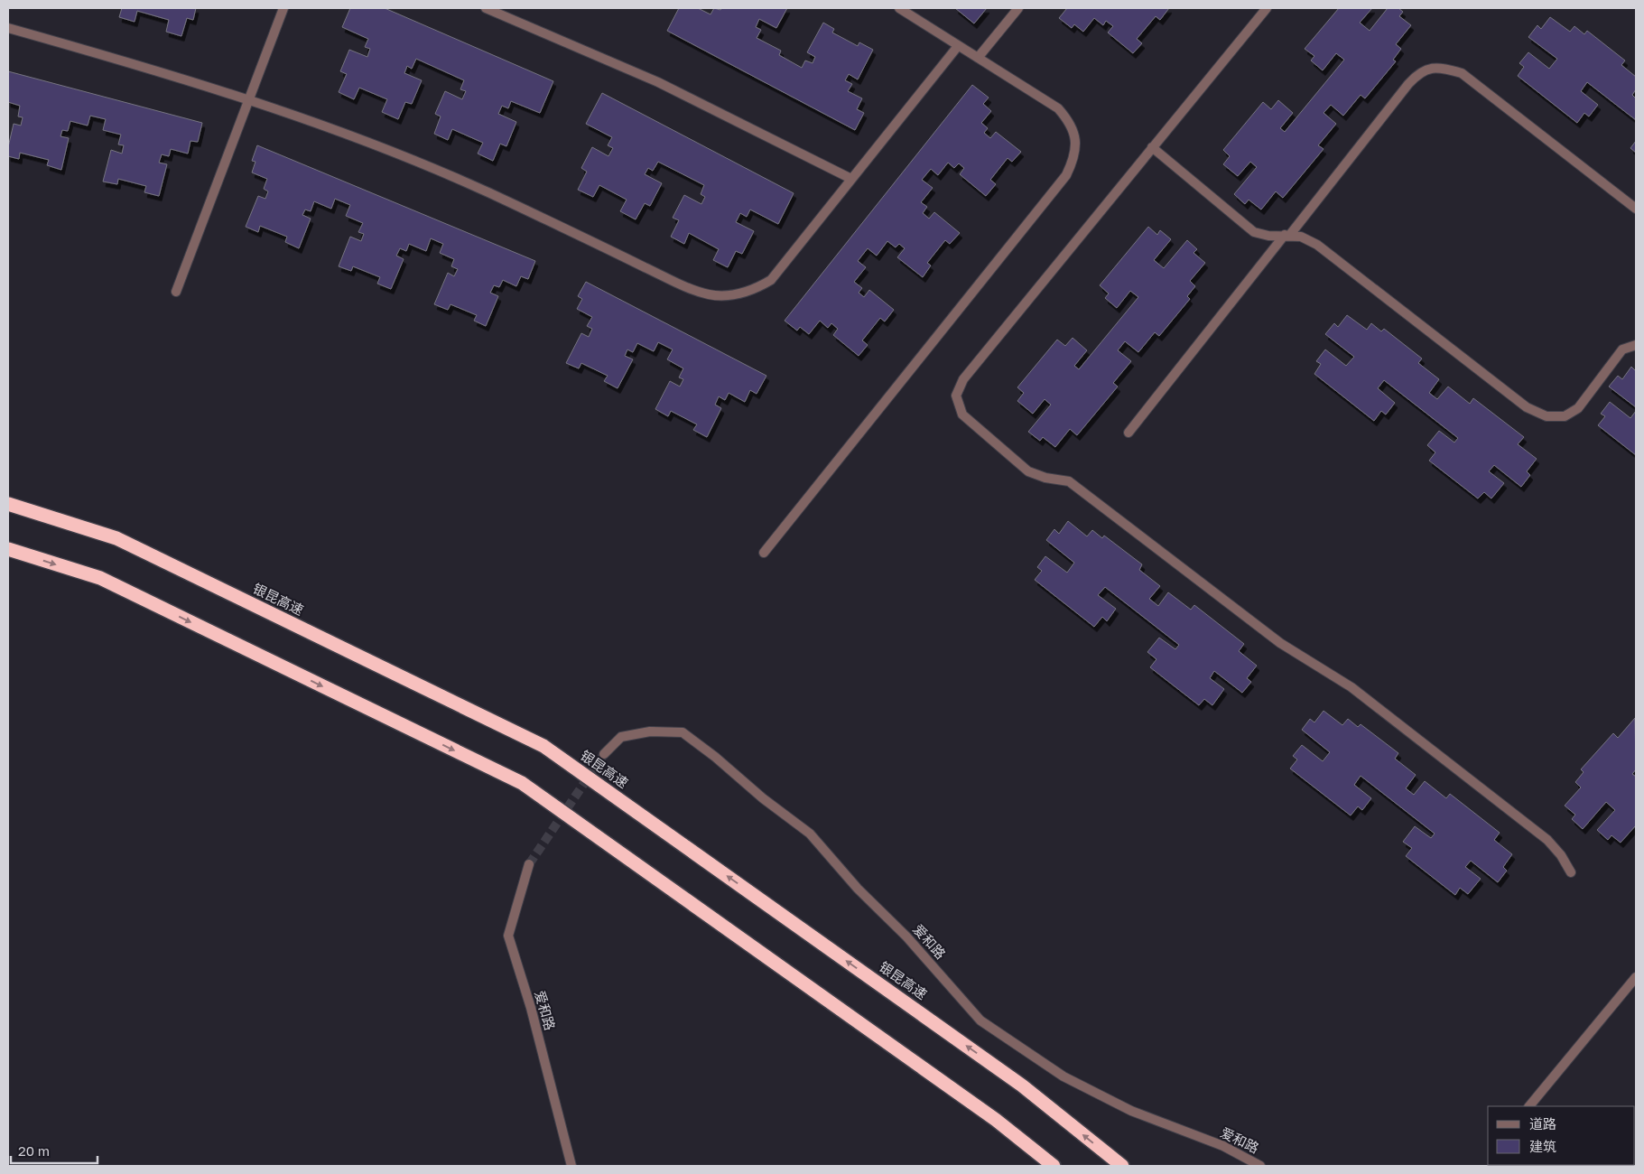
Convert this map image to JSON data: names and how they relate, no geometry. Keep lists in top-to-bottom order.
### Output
{
  "streets": {
    "highway": ["银昆高速"],
    "street": ["爱和路"]
  },
  "legend": ["道路", "建筑"],
  "scale_bar": "20 m"
}
